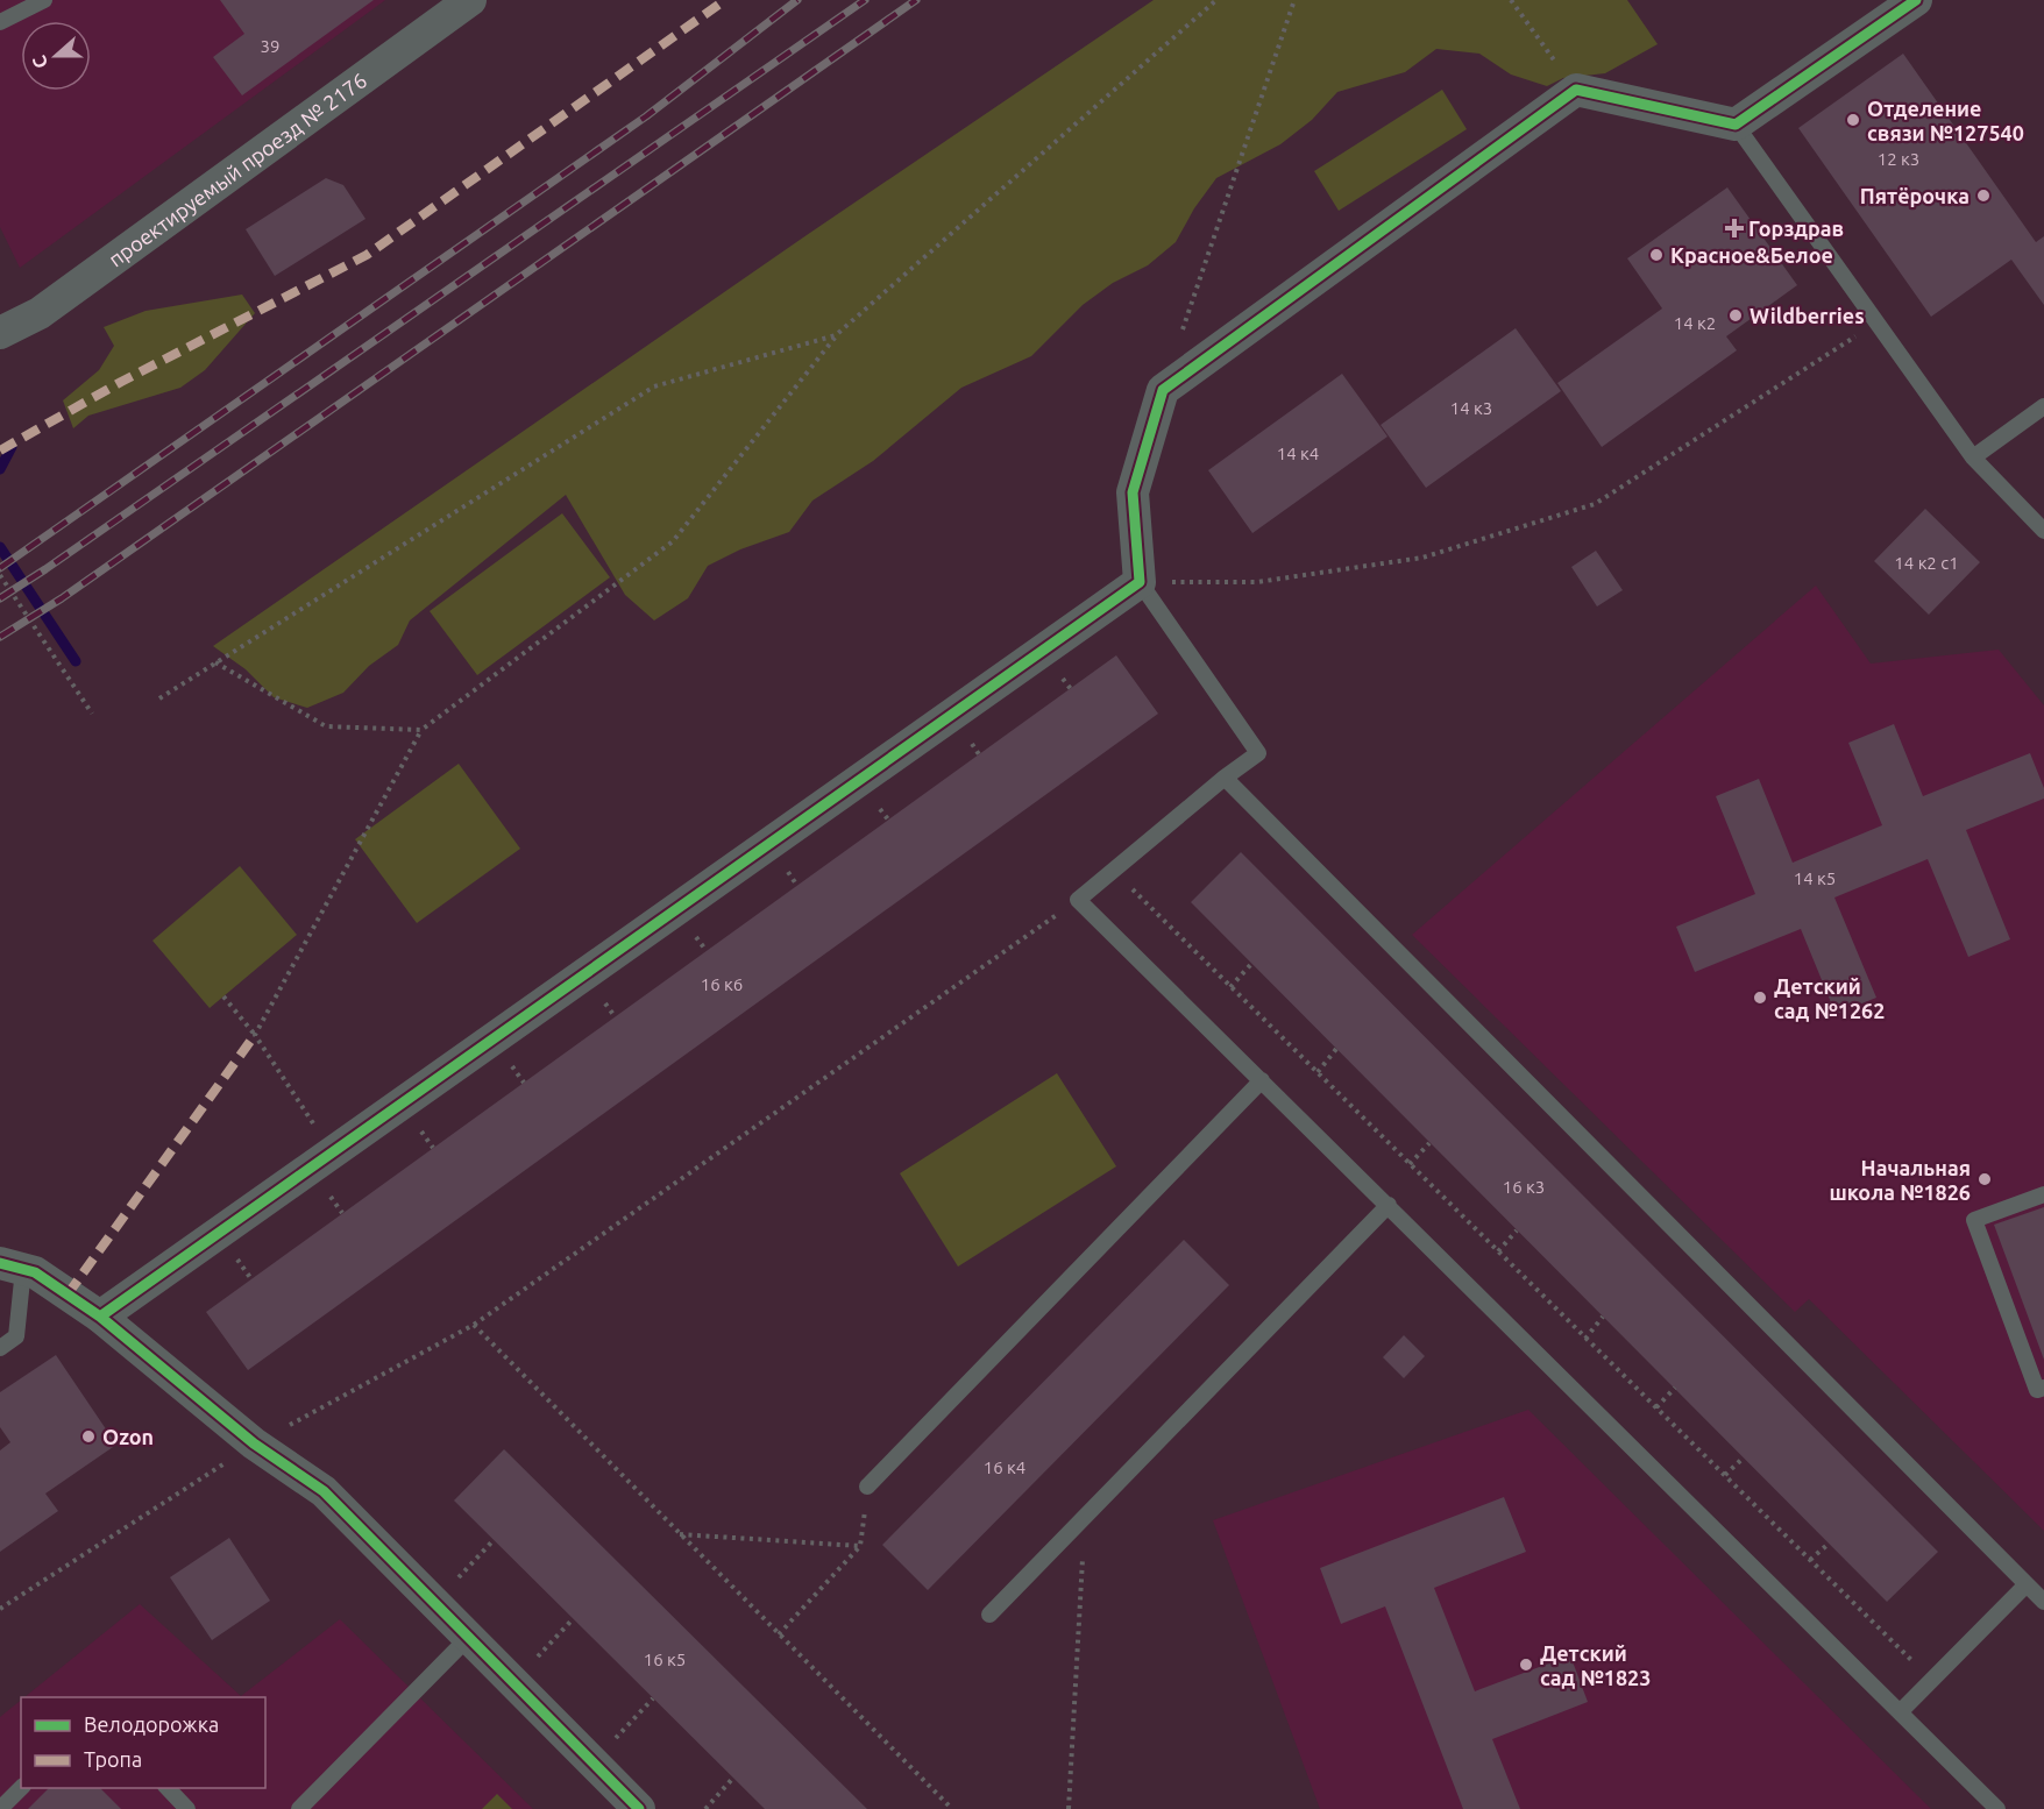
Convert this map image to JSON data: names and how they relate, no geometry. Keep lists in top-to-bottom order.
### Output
{
  "streets": {
    "street": ["проектируемый проезд № 2176"]
  },
  "places": {
    "other": [
      "Отделение связи №127540",
      "Пятёрочка",
      "Красное&Белое",
      "Wildberries",
      "Детский сад №1262",
      "Начальная школа №1826",
      "Ozon",
      "Детский сад №1823"
    ],
    "health": ["Горздрав"]
  },
  "house_numbers": [
    "39",
    "12 к3",
    "14 к2",
    "14 к3",
    "14 к4",
    "14 к2 с1",
    "14 к5",
    "16 к6",
    "16 к3",
    "16 к4",
    "16 к5"
  ],
  "legend": ["Велодорожка", "Тропа"],
  "north": "left"
}
